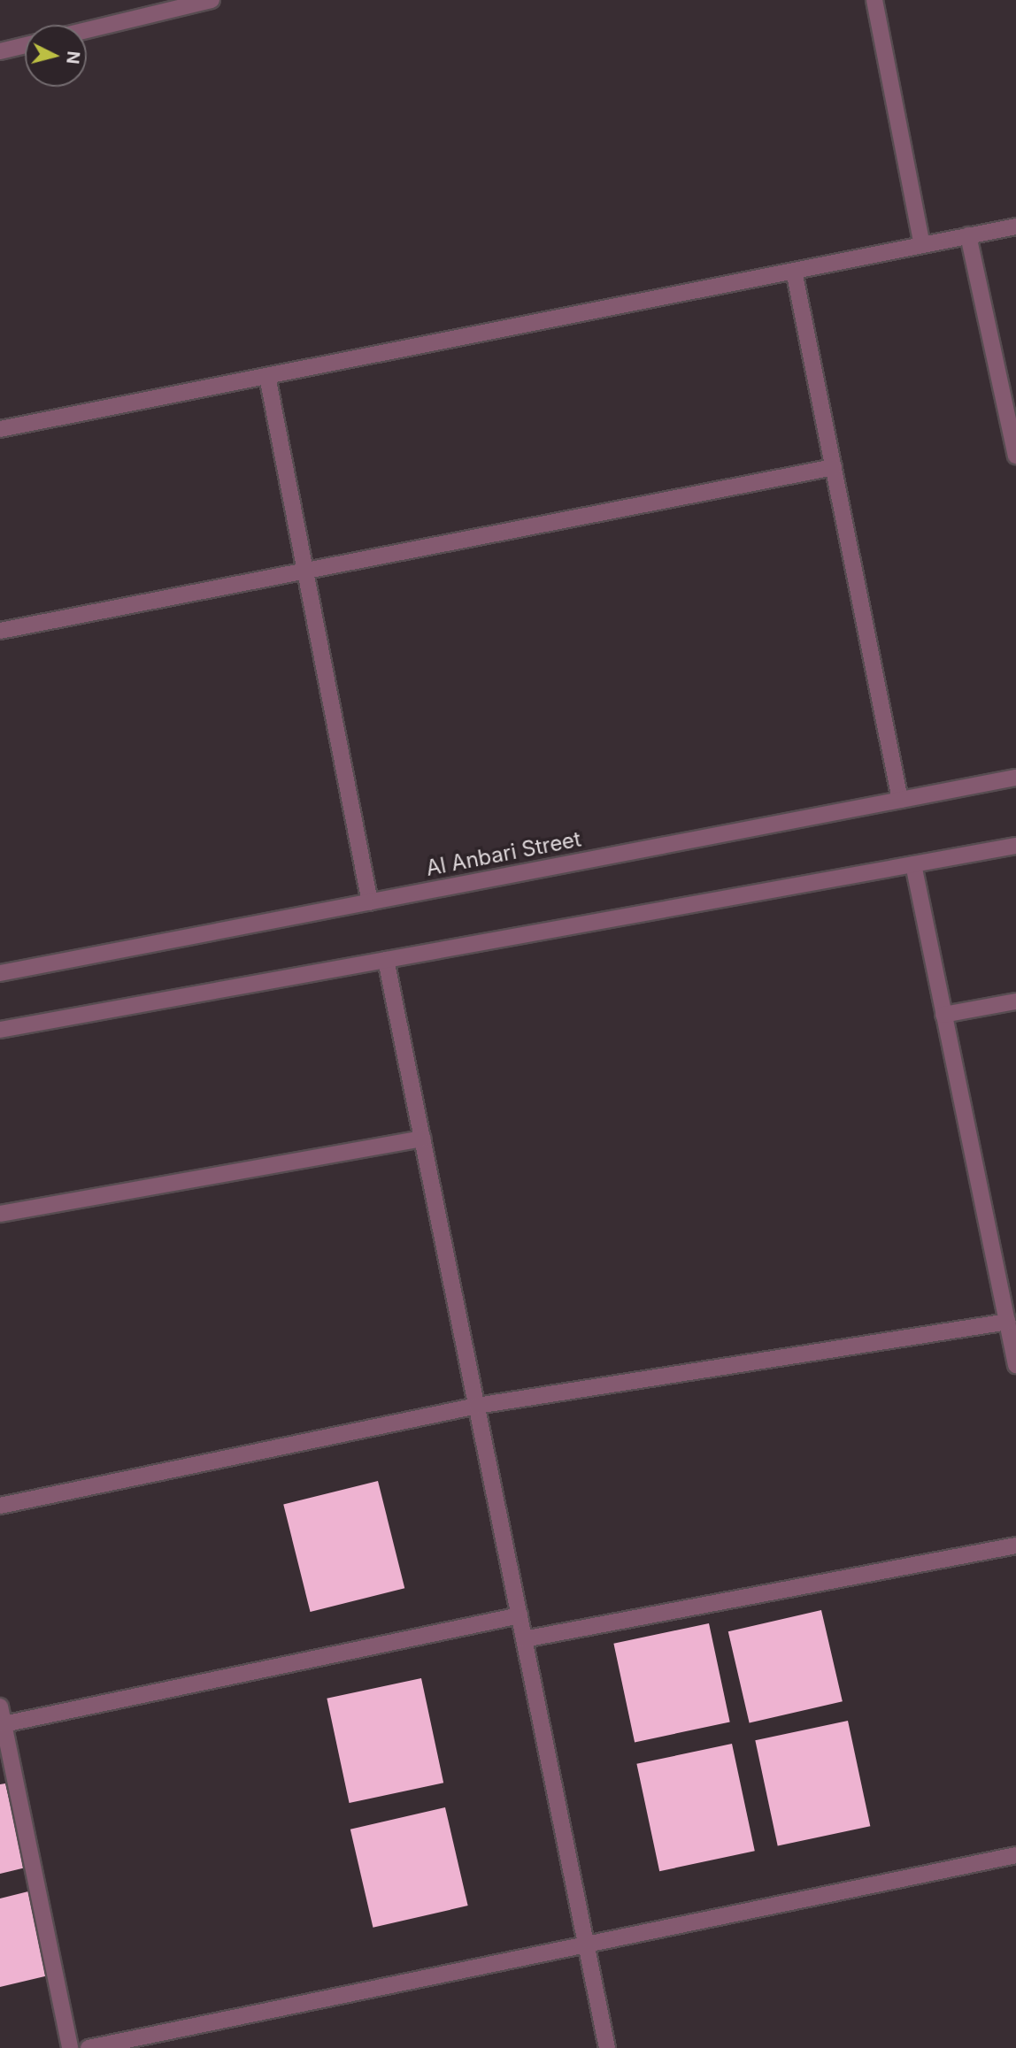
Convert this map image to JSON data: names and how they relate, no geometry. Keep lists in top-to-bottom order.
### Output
{
  "streets": {
    "street": ["Al Anbari Street"]
  },
  "north": "right"
}
